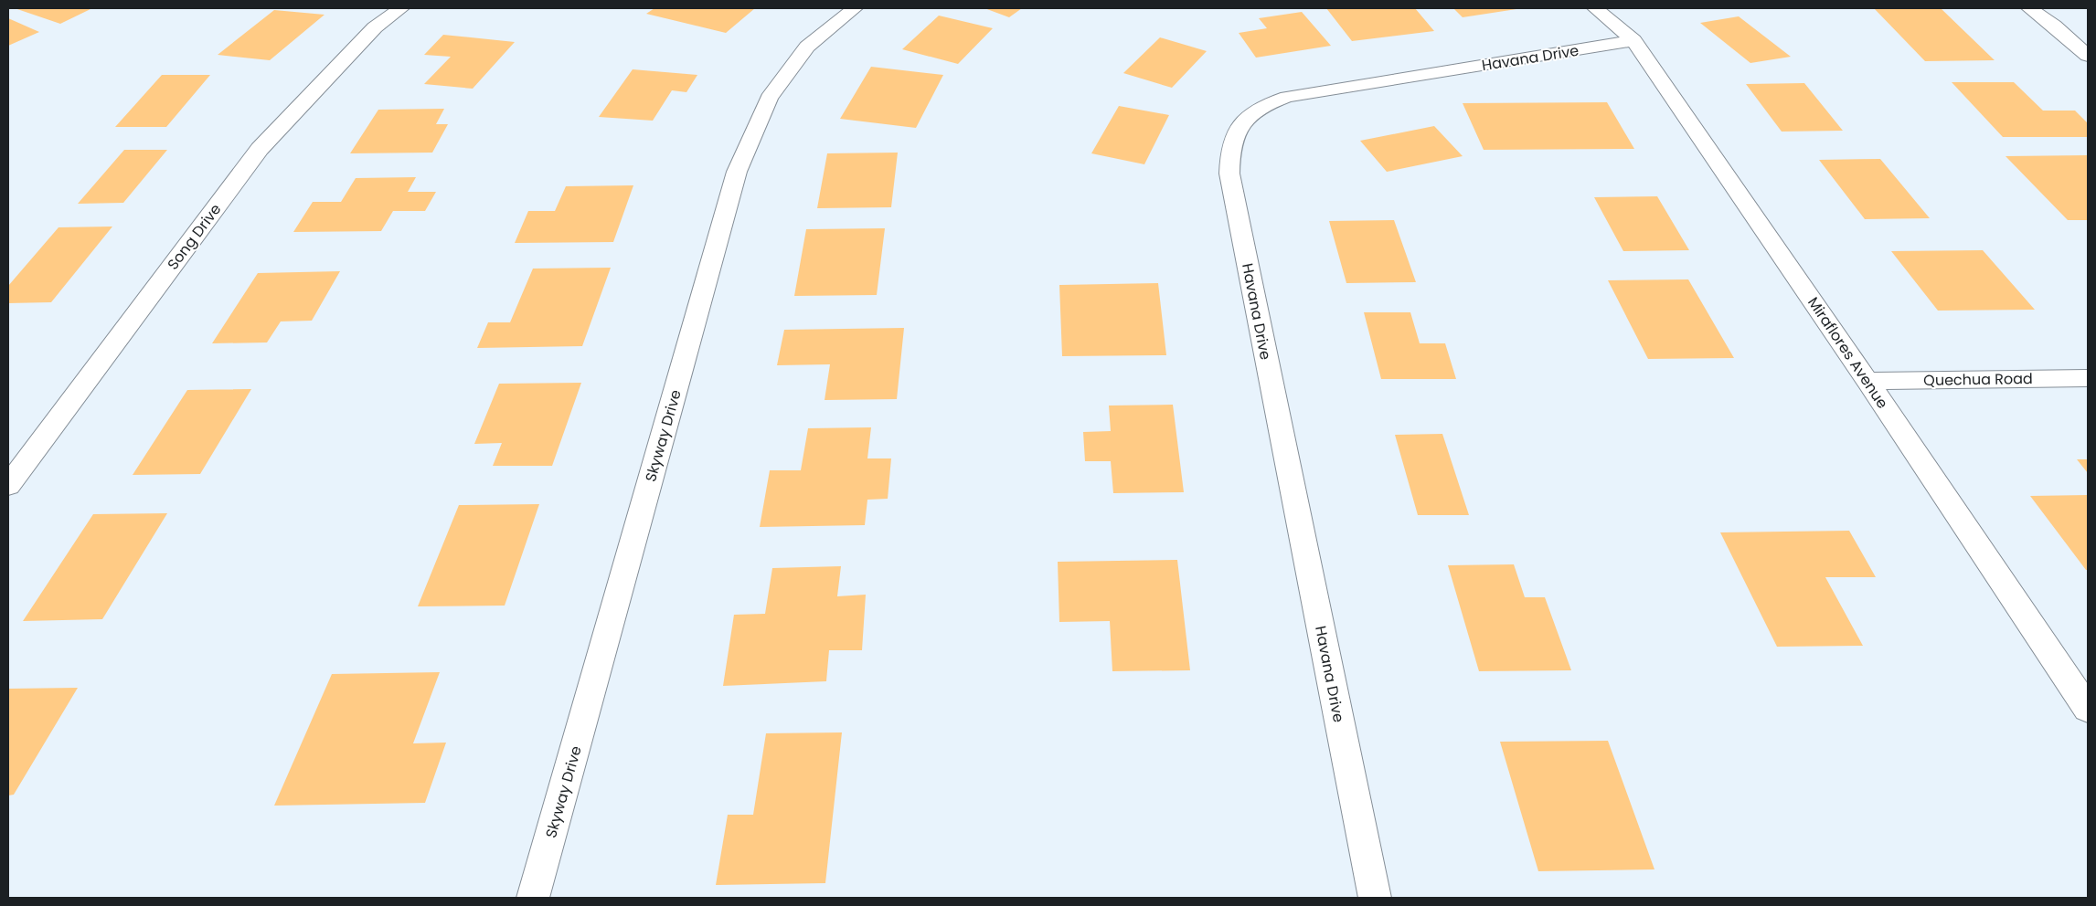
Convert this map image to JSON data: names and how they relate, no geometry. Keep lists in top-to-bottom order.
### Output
{
  "streets": {
    "street": [
      "Havana Drive",
      "Song Drive",
      "Miraflores Avenue",
      "Quechua Road",
      "Skyway Drive"
    ]
  },
  "crossings": [
    ["Havana Drive", "Miraflores Avenue"],
    ["Miraflores Avenue", "Quechua Road"]
  ]
}
